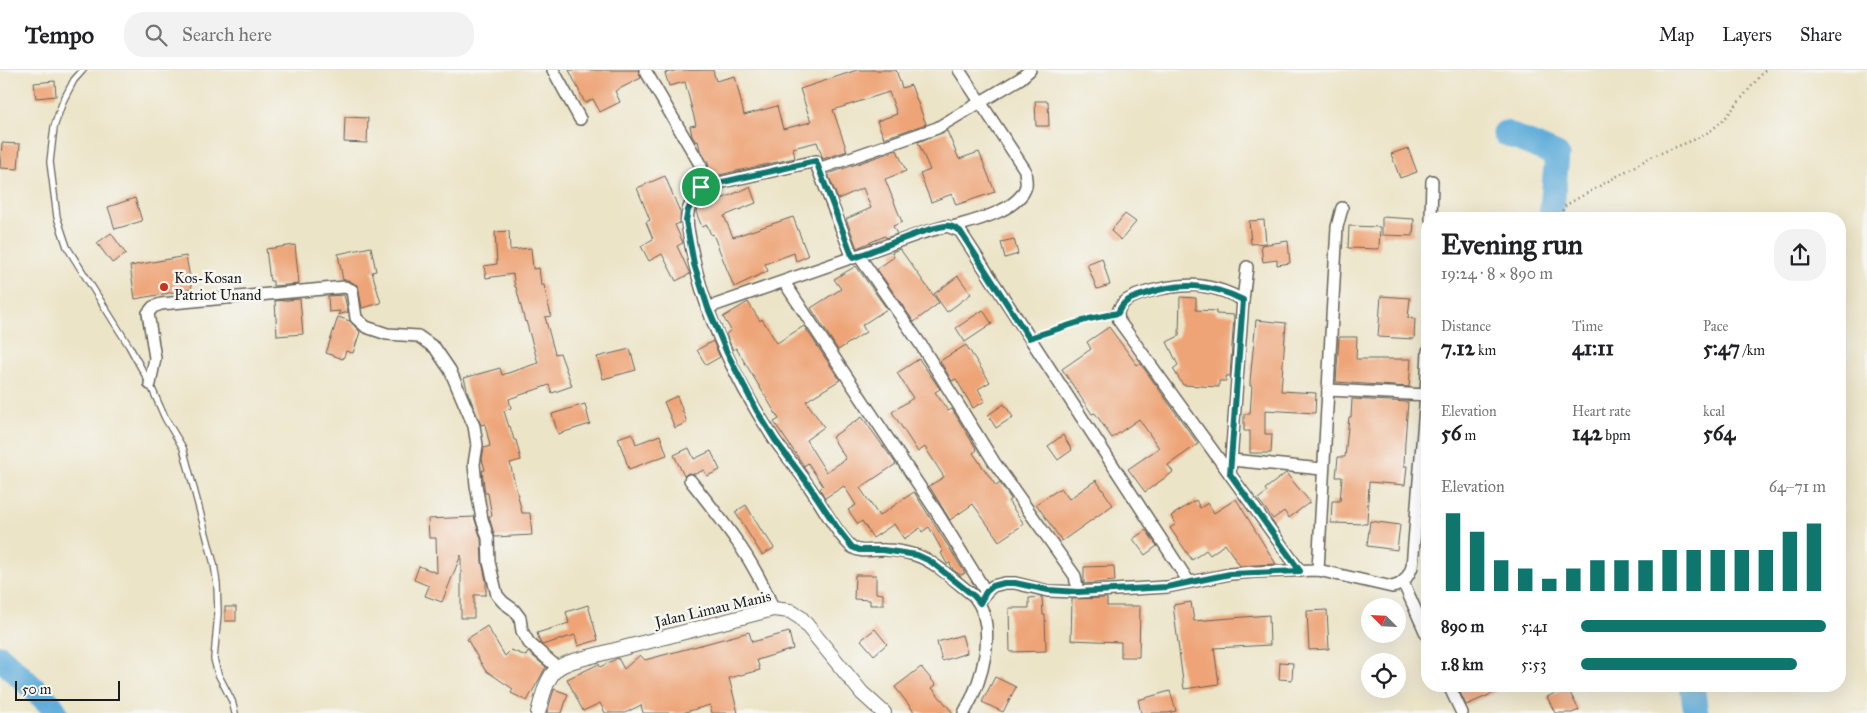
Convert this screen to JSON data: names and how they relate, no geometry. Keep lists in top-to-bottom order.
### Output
{
  "streets": {
    "street": ["Jalan Limau Manis"]
  },
  "places": ["Kos-Kosan Patriot Unand"],
  "scale_bar": "50 m",
  "north": "top left",
  "page": {
    "header": "Tempo",
    "search": "Search here",
    "nav": ["Map", "Layers", "Share"],
    "heading": ["Evening run", "19:24 · 8 × 890 m"],
    "stats": [
      ["Distance", "7.12 km"],
      ["Time", "41:11"],
      ["Pace", "5:47 /km"],
      ["Elevation", "56 m"],
      ["Heart rate", "142 bpm"],
      ["kcal", "564"]
    ],
    "chart": ["Elevation", "64–71 m"],
    "list": [
      {
        "name": "890 m",
        "note": "5:41"
      },
      {
        "name": "1.8 km",
        "note": "5:53"
      }
    ],
    "scale": "50 m"
  }
}
